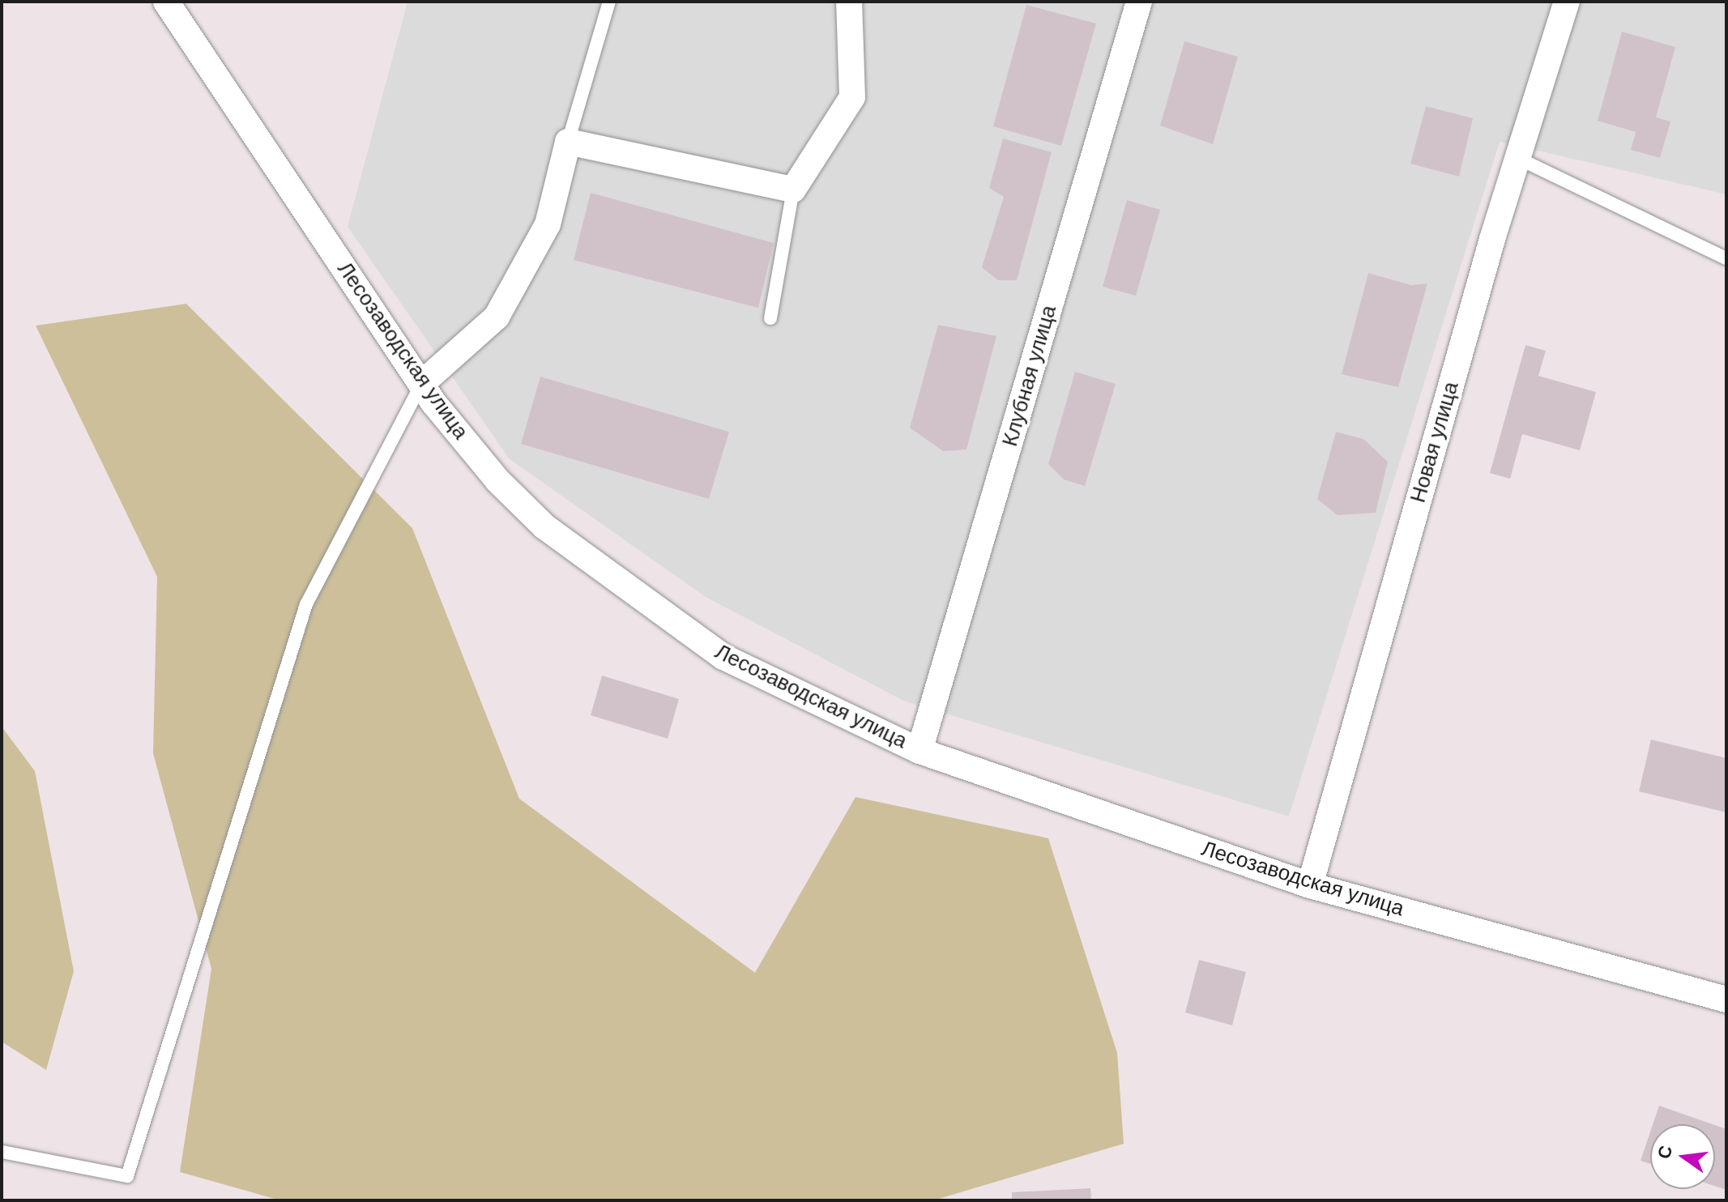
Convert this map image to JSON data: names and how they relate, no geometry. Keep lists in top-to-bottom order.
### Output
{
  "streets": {
    "street": ["Лесозаводская улица", "Клубная улица", "Новая улица"]
  },
  "crossings": [
    ["Лесозаводская улица", "Клубная улица"],
    ["Лесозаводская улица", "Новая улица"]
  ],
  "north": "left"
}
